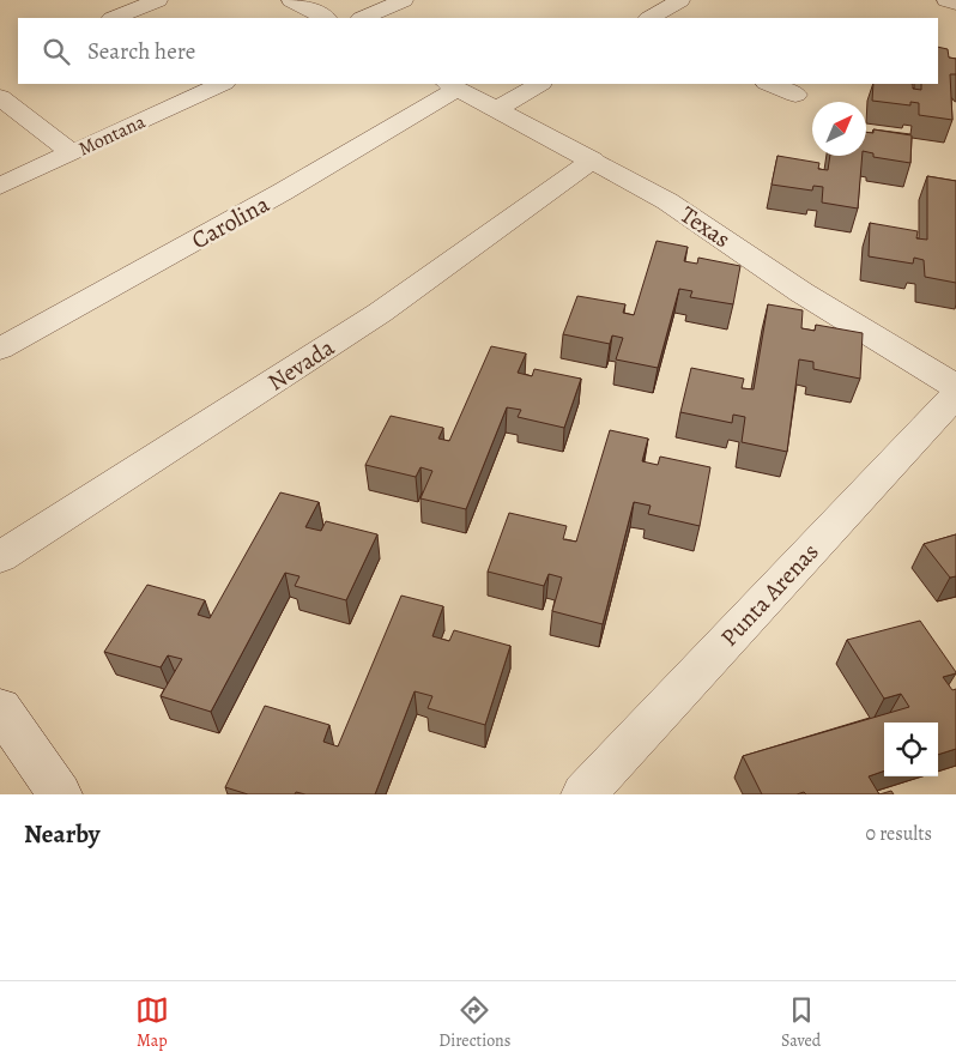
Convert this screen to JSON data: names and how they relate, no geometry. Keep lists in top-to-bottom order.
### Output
{
  "streets": {
    "street": [
      "Montana",
      "Carolina",
      "Texas",
      "Nevada",
      "Punta Arenas"
    ]
  },
  "crossings": [
    ["Carolina", "Texas"],
    ["Texas", "Nevada"]
  ],
  "north": "top right",
  "page": {
    "search": "Search here",
    "heading": ["Nearby", "0 results"],
    "nav": ["Map", "Directions", "Saved"]
  }
}
